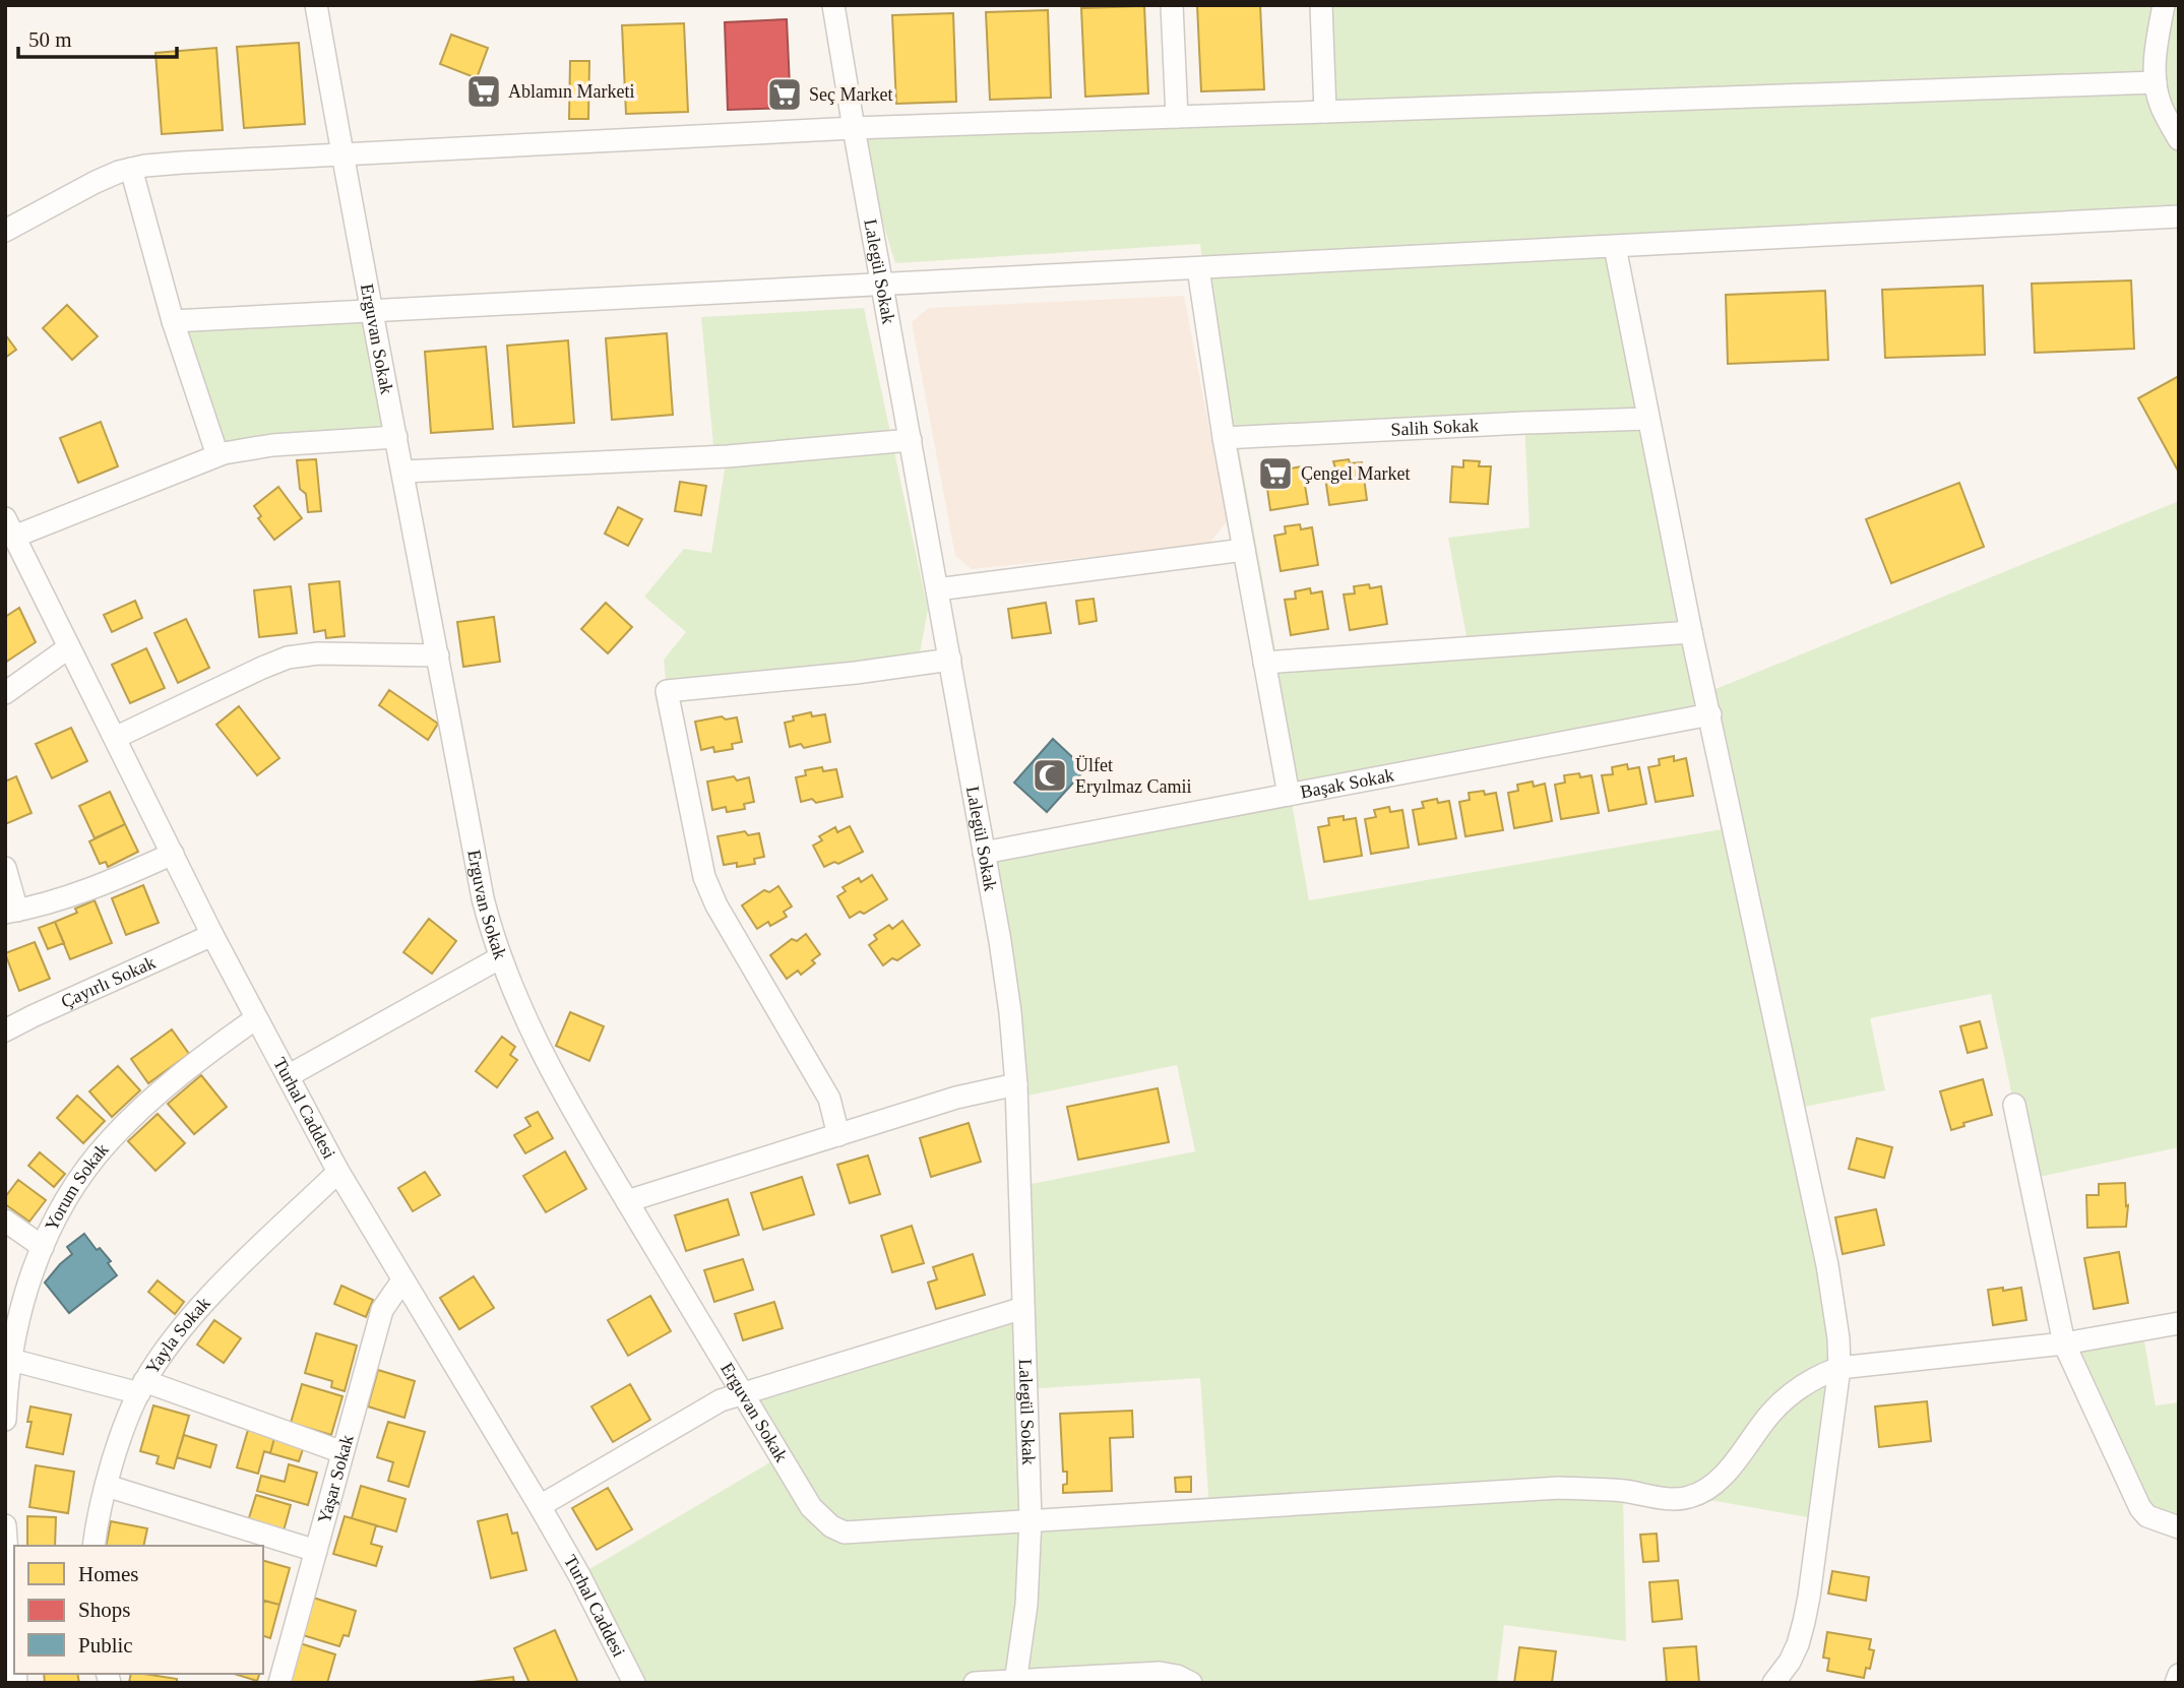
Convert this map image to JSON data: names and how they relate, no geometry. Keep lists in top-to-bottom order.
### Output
{
  "streets": {
    "street": [
      "Lalegül Sokak",
      "Erguvan Sokak",
      "Salih Sokak",
      "Başak Sokak",
      "Çayırlı Sokak",
      "Turhal Caddesi",
      "Yorum Sokak",
      "Yayla Sokak",
      "Yaşar Sokak"
    ]
  },
  "crossings": [
    ["Lalegül Sokak", "Erguvan Sokak"],
    ["Lalegül Sokak", "Başak Sokak"],
    ["Çayırlı Sokak", "Turhal Caddesi"],
    ["Turhal Caddesi", "Yorum Sokak"],
    ["Turhal Caddesi", "Yayla Sokak"],
    ["Turhal Caddesi", "Yaşar Sokak"]
  ],
  "places": {
    "supermarket": ["Ablamın Marketi", "Seç Market", "Çengel Market"],
    "mosque": ["Ülfet Eryılmaz Camii"]
  },
  "legend": ["Homes", "Shops", "Public"],
  "scale_bar": "50 m"
}
